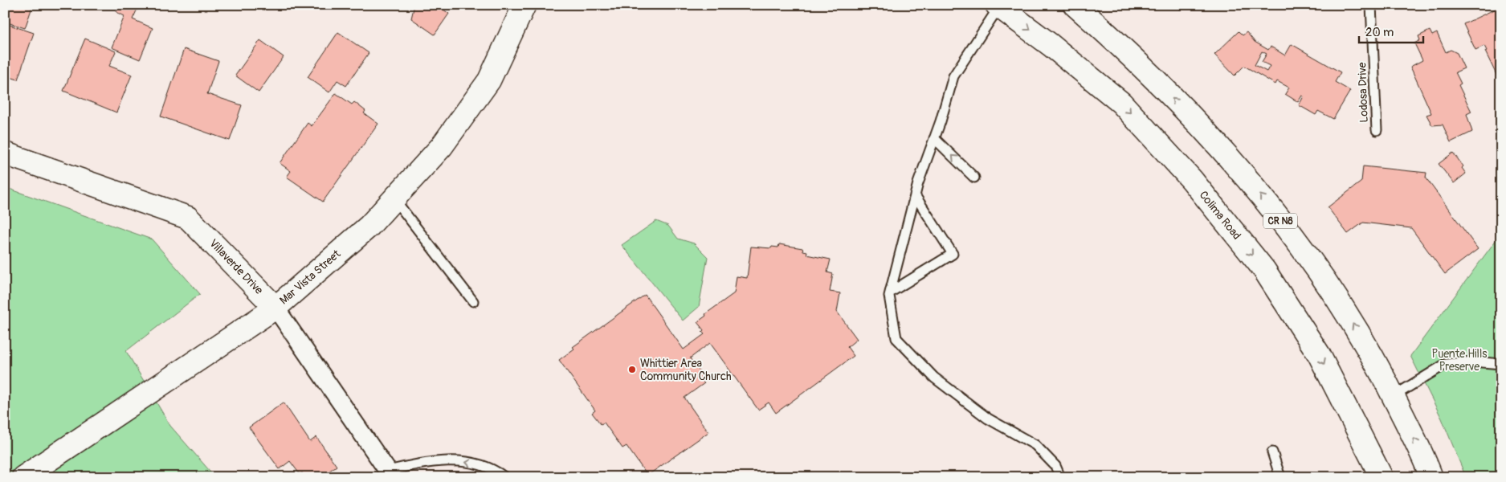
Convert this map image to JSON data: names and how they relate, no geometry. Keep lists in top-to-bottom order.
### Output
{
  "streets": {
    "main road": [
      "Colima Road",
      "CR N8",
      "Villaverde Drive",
      "Mar Vista Street"
    ],
    "lane": ["Lodosa Drive"]
  },
  "crossings": [
    ["Villaverde Drive", "Mar Vista Street"]
  ],
  "parks": ["Puente Hills Preserve"],
  "places": ["Whittier Area Community Church"],
  "scale_bar": "20 m"
}
